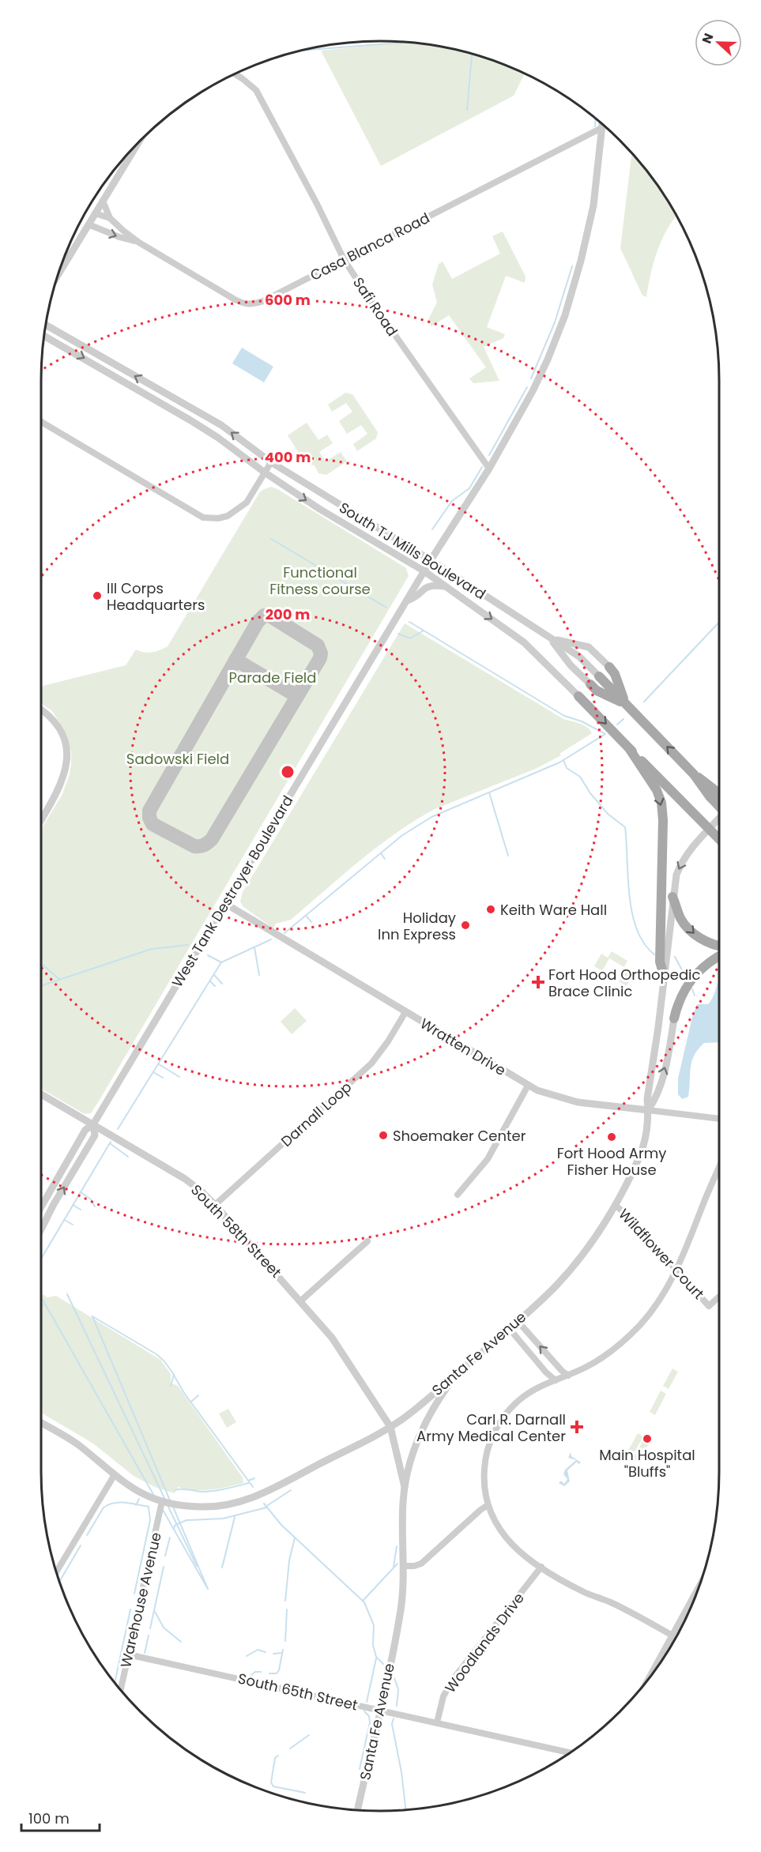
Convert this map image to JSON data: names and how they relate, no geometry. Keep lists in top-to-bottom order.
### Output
{
  "streets": {
    "main road": ["South TJ Mills Boulevard"],
    "street": [
      "Casa Blanca Road",
      "Safi Road",
      "West Tank Destroyer Boulevard",
      "Wratten Drive",
      "Darnall Loop",
      "South 58th Street",
      "Wildflower Court",
      "Santa Fe Avenue",
      "Warehouse Avenue",
      "Woodlands Drive",
      "South 65th Street"
    ]
  },
  "crossings": [
    ["Casa Blanca Road", "Safi Road"],
    ["Casa Blanca Road", "West Tank Destroyer Boulevard"],
    ["Safi Road", "West Tank Destroyer Boulevard"],
    ["South TJ Mills Boulevard", "West Tank Destroyer Boulevard"],
    ["West Tank Destroyer Boulevard", "Wratten Drive"],
    ["West Tank Destroyer Boulevard", "South 58th Street"],
    ["Wratten Drive", "Darnall Loop"],
    ["Wratten Drive", "Santa Fe Avenue"],
    ["Darnall Loop", "South 58th Street"],
    ["South 58th Street", "Santa Fe Avenue"],
    ["Wildflower Court", "Santa Fe Avenue"],
    ["Santa Fe Avenue", "Warehouse Avenue"],
    ["Santa Fe Avenue", "South 65th Street"],
    ["Warehouse Avenue", "South 65th Street"],
    ["Woodlands Drive", "South 65th Street"]
  ],
  "parks": ["Functional Fitness course", "Parade Field", "Sadowski Field"],
  "places": {
    "other": [
      "III Corps Headquarters",
      "Keith Ware Hall",
      "Holiday Inn Express",
      "Shoemaker Center",
      "Fort Hood Army Fisher House",
      "Main Hospital \"Bluffs\""
    ],
    "health": ["Fort Hood Orthopedic Brace Clinic", "Carl R. Darnall Army Medical Center"]
  },
  "scale_bar": "100 m",
  "north": "left",
  "rings": ["600 m", "400 m", "200 m"]
}
